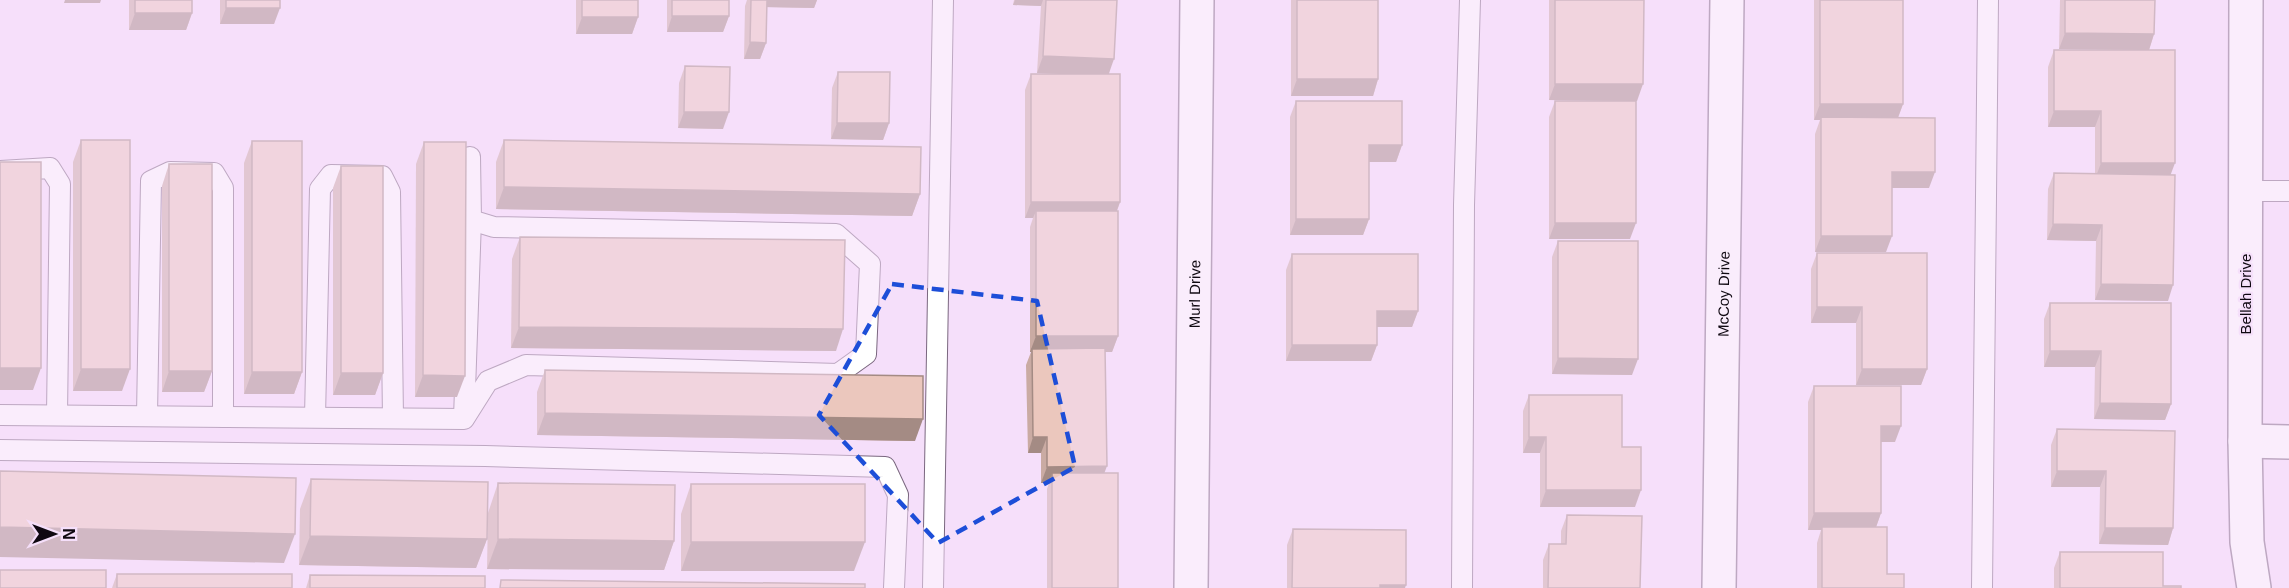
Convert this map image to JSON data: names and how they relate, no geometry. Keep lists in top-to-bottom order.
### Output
{
  "streets": {
    "street": ["Murl Drive", "McCoy Drive", "Bellah Drive"]
  },
  "north": "right"
}
